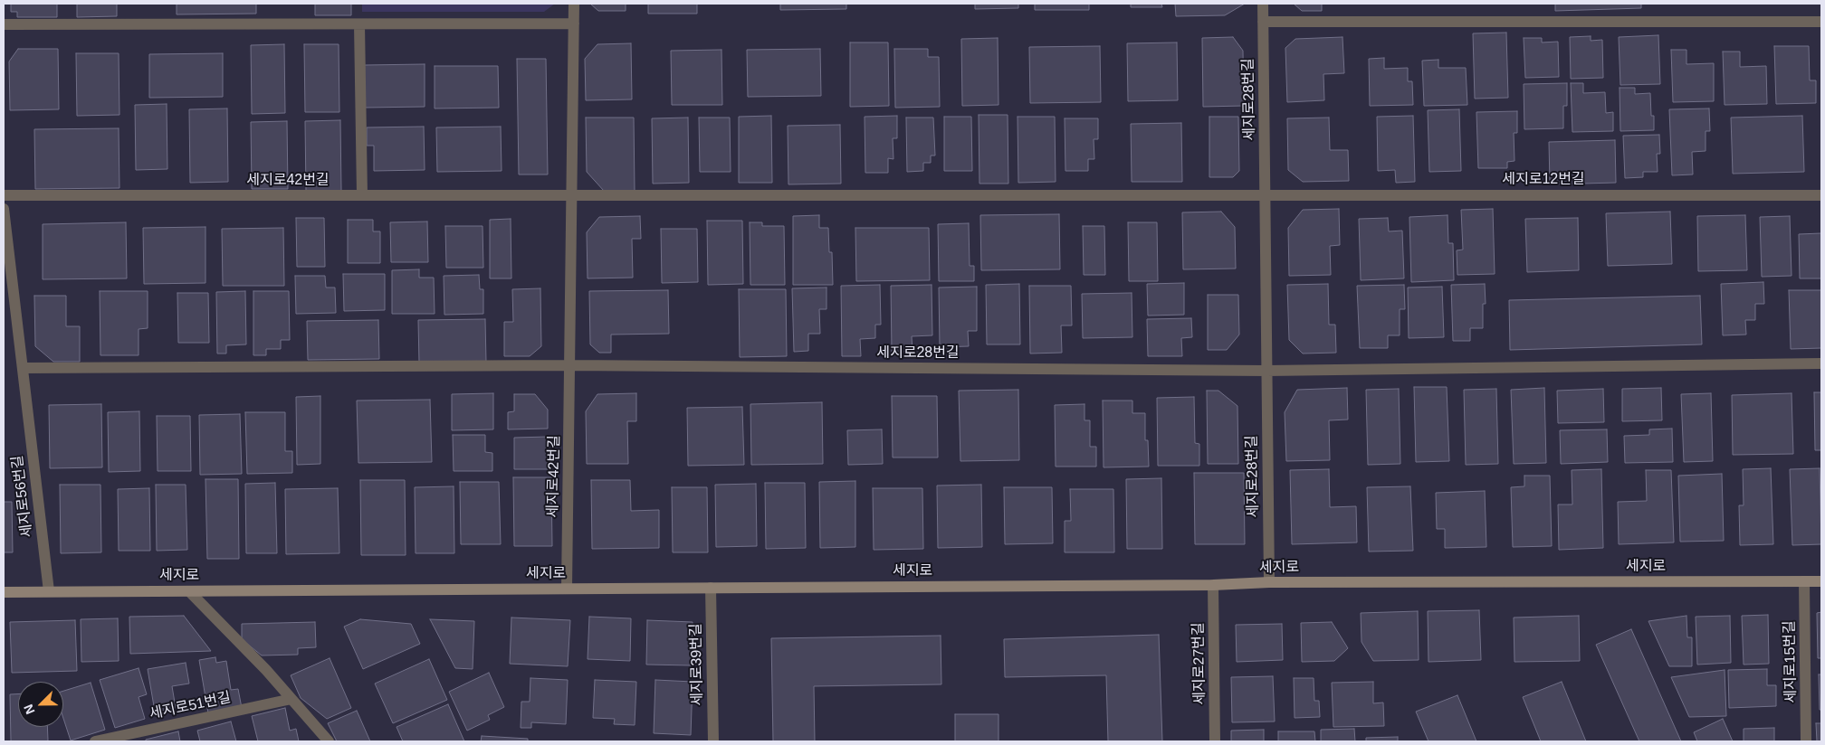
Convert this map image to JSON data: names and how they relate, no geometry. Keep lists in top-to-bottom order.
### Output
{
  "streets": {
    "street": [
      "세지로28번길",
      "세지로12번길",
      "세지로42번길",
      "세지로56번길",
      "세지로",
      "세지로15번길",
      "세지로27번길",
      "세지로39번길",
      "세지로51번길"
    ]
  },
  "crossings": [
    ["세지로28번길", "세지로12번길"],
    ["세지로28번길", "세지로42번길"],
    ["세지로28번길", "세지로"],
    ["세지로42번길", "세지로"],
    ["세지로56번길", "세지로"],
    ["세지로", "세지로15번길"],
    ["세지로", "세지로27번길"],
    ["세지로", "세지로39번길"]
  ],
  "north": "bottom left"
}
